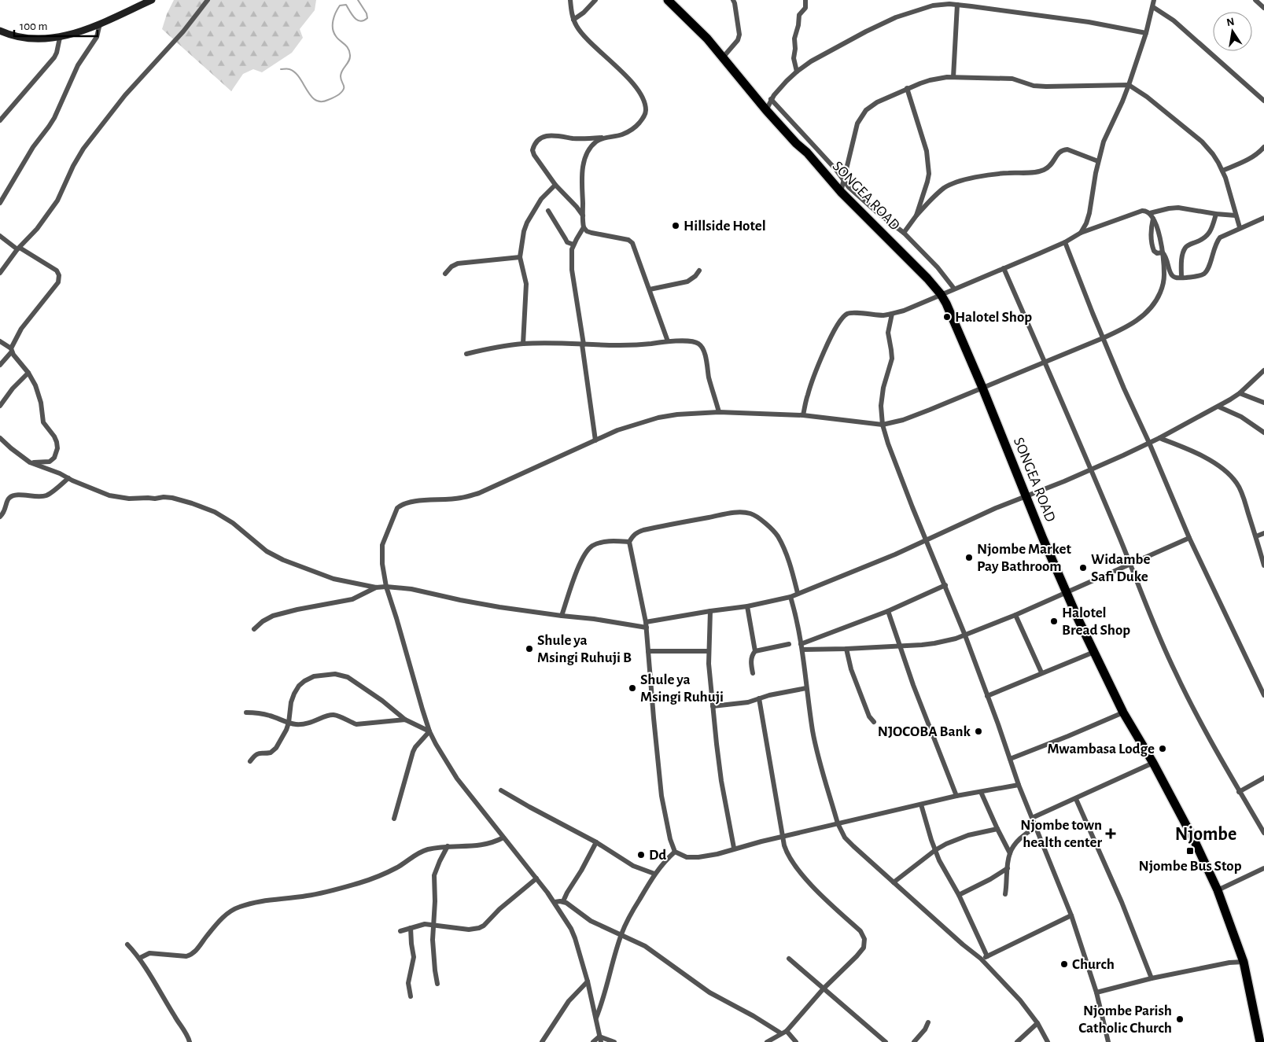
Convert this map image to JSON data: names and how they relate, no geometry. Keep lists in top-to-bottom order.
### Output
{
  "streets": {
    "highway": ["SONGEA ROAD"]
  },
  "districts": ["Njombe"],
  "places": {
    "other": [
      "Hillside Hotel",
      "Halotel Shop",
      "Njombe Market Pay Bathroom",
      "Widambe Safi Duke",
      "Halotel Bread Shop",
      "Shule ya Msingi Ruhuji B",
      "Shule ya Msingi Ruhuji",
      "NJOCOBA Bank",
      "Mwambasa Lodge",
      "Dd",
      "Church",
      "Njombe Parish Catholic Church"
    ],
    "health": ["Njombe town health center"],
    "transit": ["Njombe Bus Stop"]
  },
  "scale_bar": "100 m",
  "north": "top"
}
